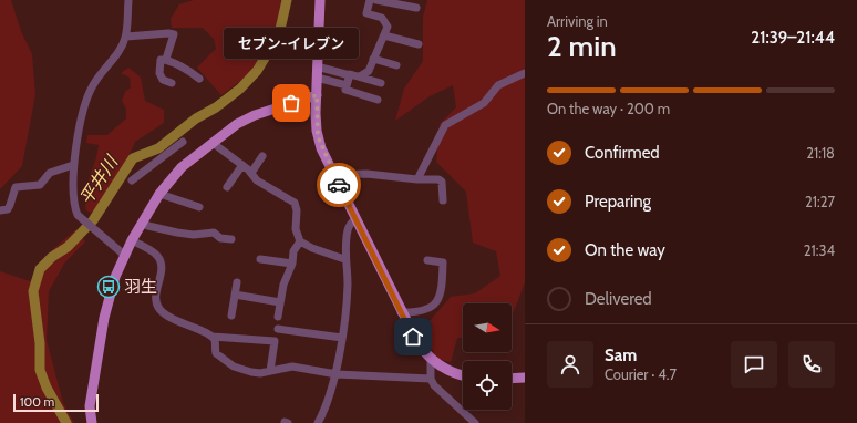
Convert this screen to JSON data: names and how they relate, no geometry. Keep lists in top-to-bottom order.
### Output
{
  "water": ["平井川"],
  "places": {
    "other": ["セブン-イレブン"],
    "bus stop": ["羽生"]
  },
  "scale_bar": "100 m",
  "north": "right",
  "page": {
    "heading": ["2 min", "Arriving in", "21:39–21:44"],
    "panel": ["Sam", "Courier · 4.7"],
    "bubble": "セブン-イレブン",
    "bar": "On the way · 200 m",
    "list": [
      ["Confirmed", "21:18"],
      ["Preparing", "21:27"],
      ["On the way", "21:34"],
      "Delivered"
    ],
    "scale": "100 m"
  }
}
